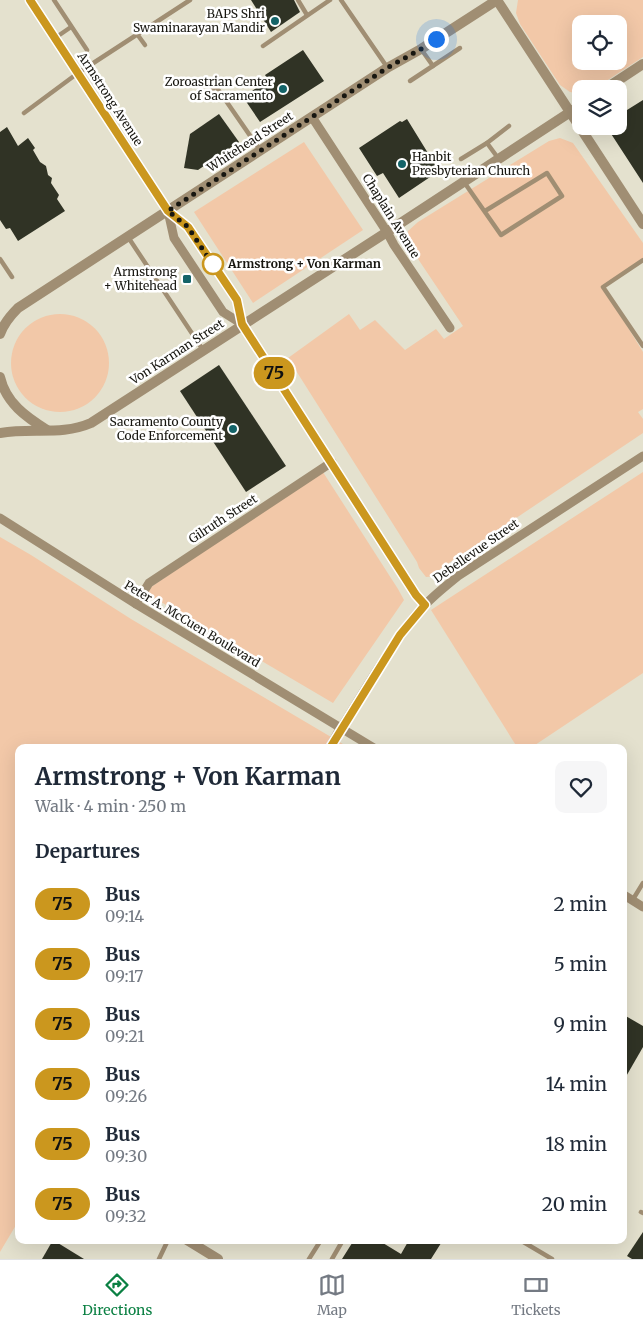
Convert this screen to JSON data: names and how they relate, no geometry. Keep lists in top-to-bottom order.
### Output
{
  "streets": {
    "street": [
      "Armstrong Avenue",
      "Whitehead Street",
      "Chaplain Avenue",
      "Von Karman Street",
      "Gilruth Street",
      "Debellevue Street",
      "Peter A. McCuen Boulevard"
    ]
  },
  "crossings": [
    ["Armstrong Avenue", "Whitehead Street"],
    ["Armstrong Avenue", "Von Karman Street"],
    ["Armstrong Avenue", "Gilruth Street"],
    ["Armstrong Avenue", "Debellevue Street"],
    ["Whitehead Street", "Chaplain Avenue"],
    ["Chaplain Avenue", "Von Karman Street"],
    ["Gilruth Street", "Peter A. McCuen Boulevard"],
    ["Debellevue Street", "Peter A. McCuen Boulevard"]
  ],
  "places": {
    "other": [
      "BAPS Shri Swaminarayan Mandir",
      "Zoroastrian Center of Sacramento",
      "Hanbit Presbyterian Church",
      "Armstrong + Von Karman",
      "Sacramento County Code Enforcement"
    ],
    "transit": ["Armstrong + Whitehead"]
  },
  "lines": ["bus line 75"],
  "page": {
    "on_map": "75",
    "heading": [
      ["Armstrong + Von Karman", "Walk · 4 min · 250 m"],
      "Departures"
    ],
    "list": [
      {
        "mark": "75",
        "name": "Bus",
        "note": "09:14",
        "value": "2 min"
      },
      {
        "mark": "75",
        "name": "Bus",
        "note": "09:17",
        "value": "5 min"
      },
      {
        "mark": "75",
        "name": "Bus",
        "note": "09:21",
        "value": "9 min"
      },
      {
        "mark": "75",
        "name": "Bus",
        "note": "09:26",
        "value": "14 min"
      },
      {
        "mark": "75",
        "name": "Bus",
        "note": "09:30",
        "value": "18 min"
      },
      {
        "mark": "75",
        "name": "Bus",
        "note": "09:32",
        "value": "20 min"
      }
    ],
    "tabs": ["Directions", "Map", "Tickets"]
  }
}
